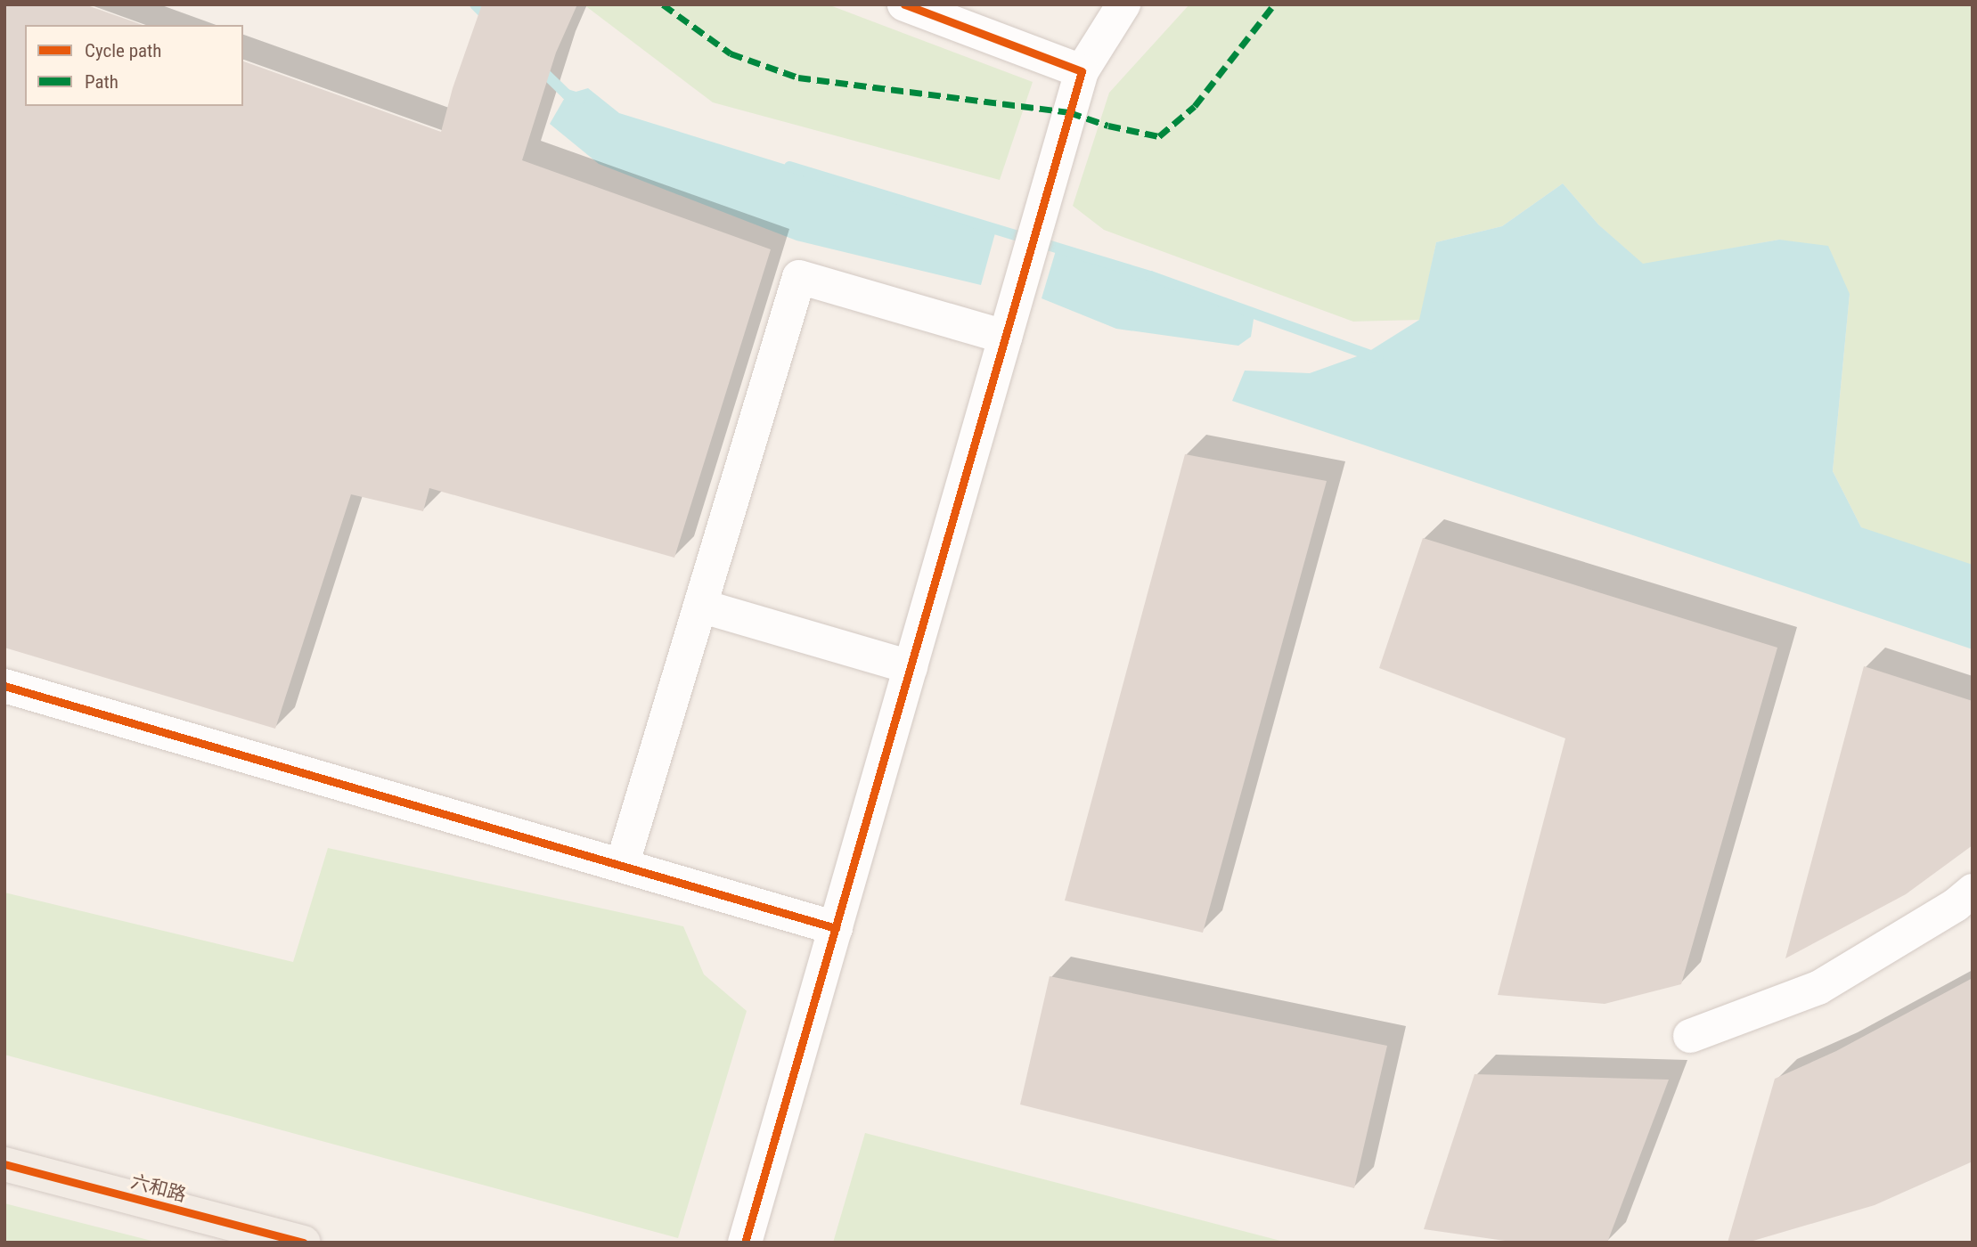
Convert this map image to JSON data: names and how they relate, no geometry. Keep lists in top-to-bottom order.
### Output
{
  "streets": {
    "main road": ["六和路"]
  },
  "legend": ["Cycle path", "Path"]
}
